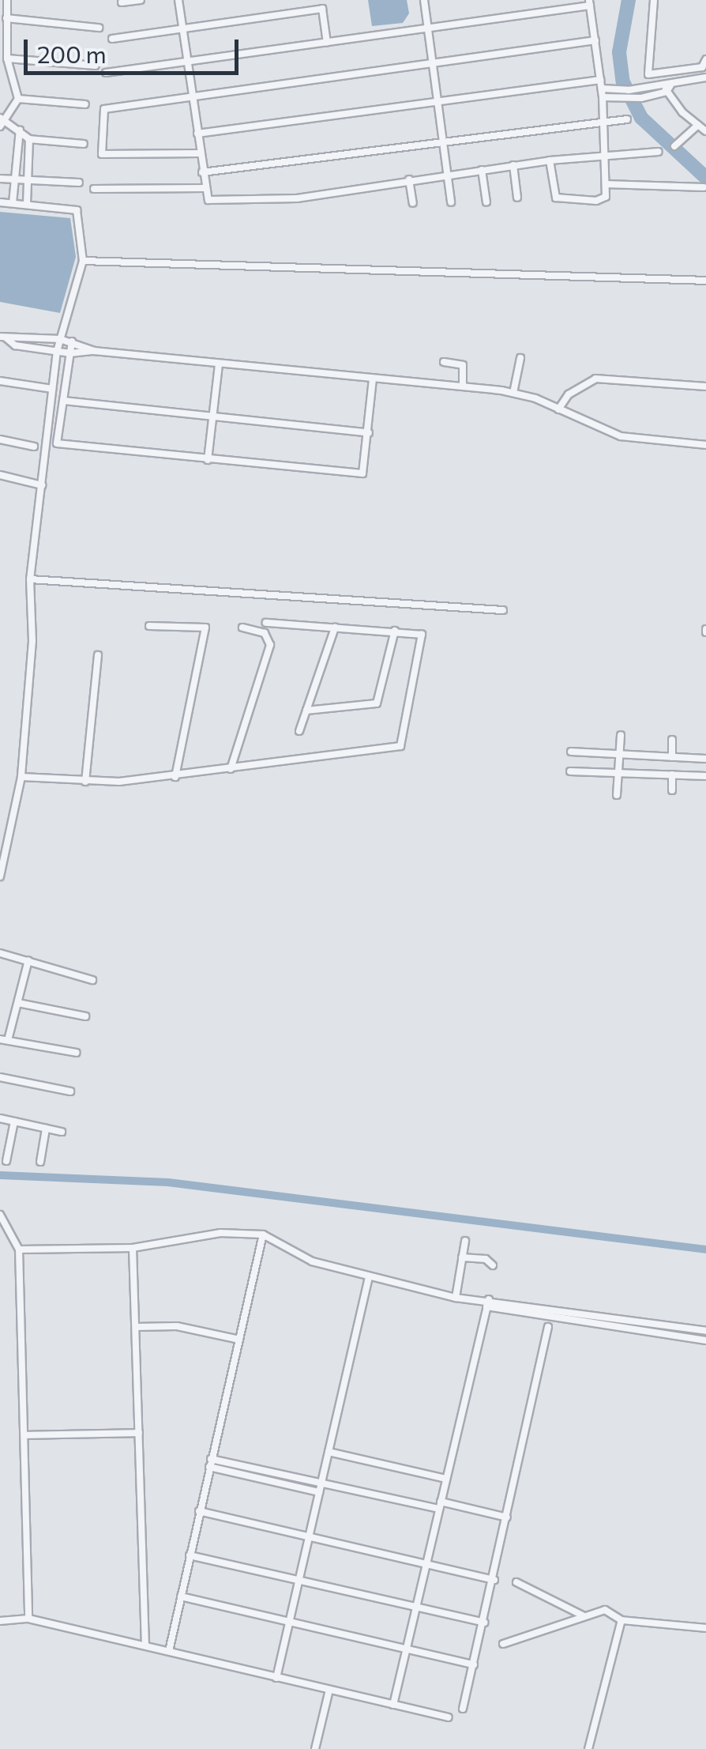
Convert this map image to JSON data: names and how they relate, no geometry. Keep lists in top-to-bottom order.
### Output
{
  "scale_bar": "200 m"
}
